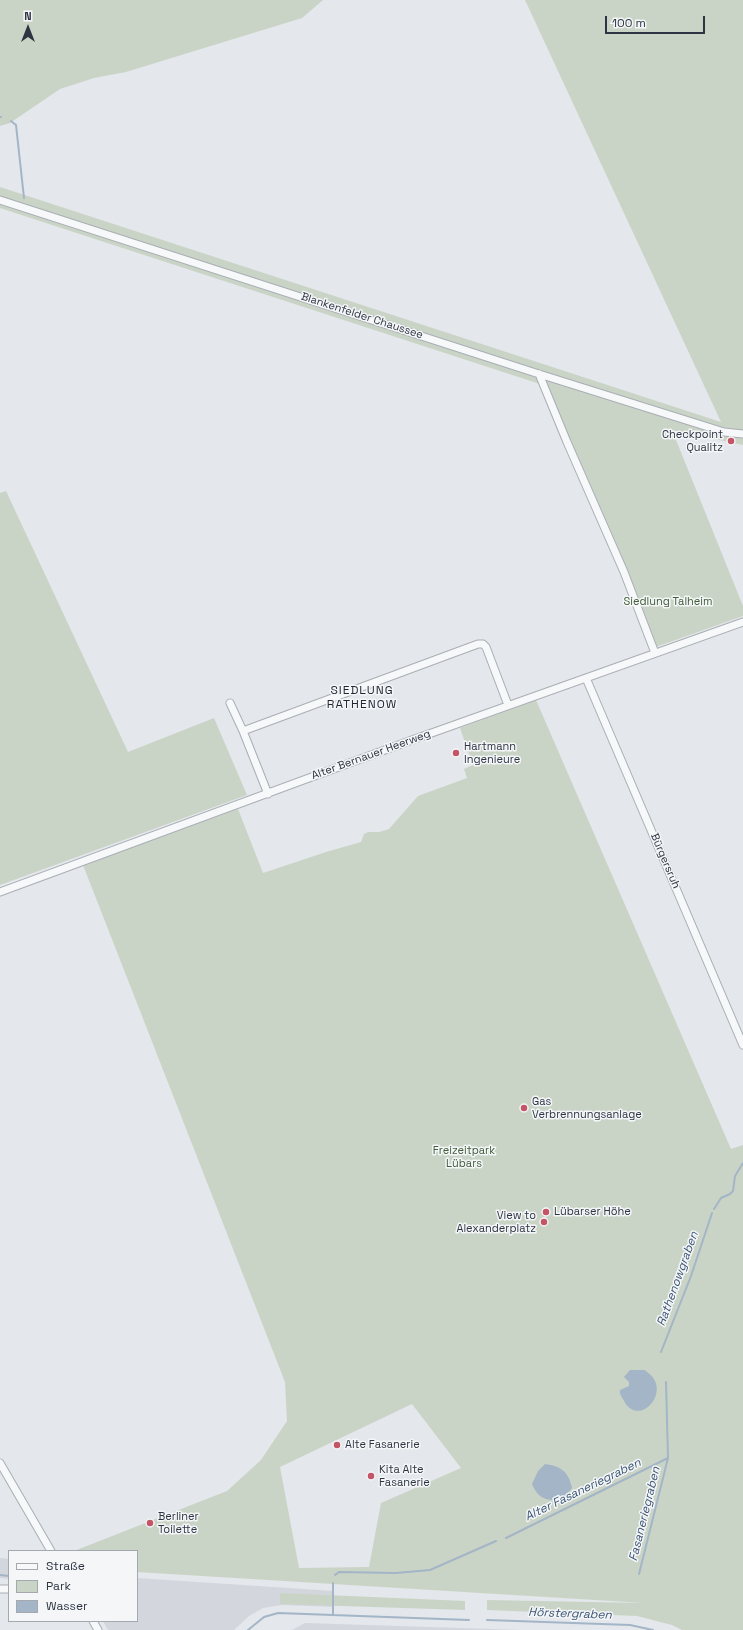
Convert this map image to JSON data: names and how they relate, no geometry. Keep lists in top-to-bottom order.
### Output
{
  "streets": {
    "street": ["Blankenfelder Chaussee", "Alter Bernauer Heerweg", "Bürgersruh"]
  },
  "crossings": [
    ["Alter Bernauer Heerweg", "Bürgersruh"]
  ],
  "districts": ["SIEDLUNG RATHENOW"],
  "water": [
    "Rathenowgraben",
    "Alter Fasaneriegraben",
    "Fasaneriegraben",
    "Hörstergraben"
  ],
  "parks": ["Siedlung Talheim", "Freizeitpark Lübars"],
  "places": [
    "Checkpoint Qualitz",
    "Hartmann Ingenieure",
    "Gas Verbrennungsanlage",
    "Lübarser Höhe",
    "View to Alexanderplatz",
    "Alte Fasanerie",
    "Kita Alte Fasanerie",
    "Berliner Toilette"
  ],
  "legend": ["Straße", "Park", "Wasser"],
  "scale_bar": "100 m",
  "north": "top"
}
